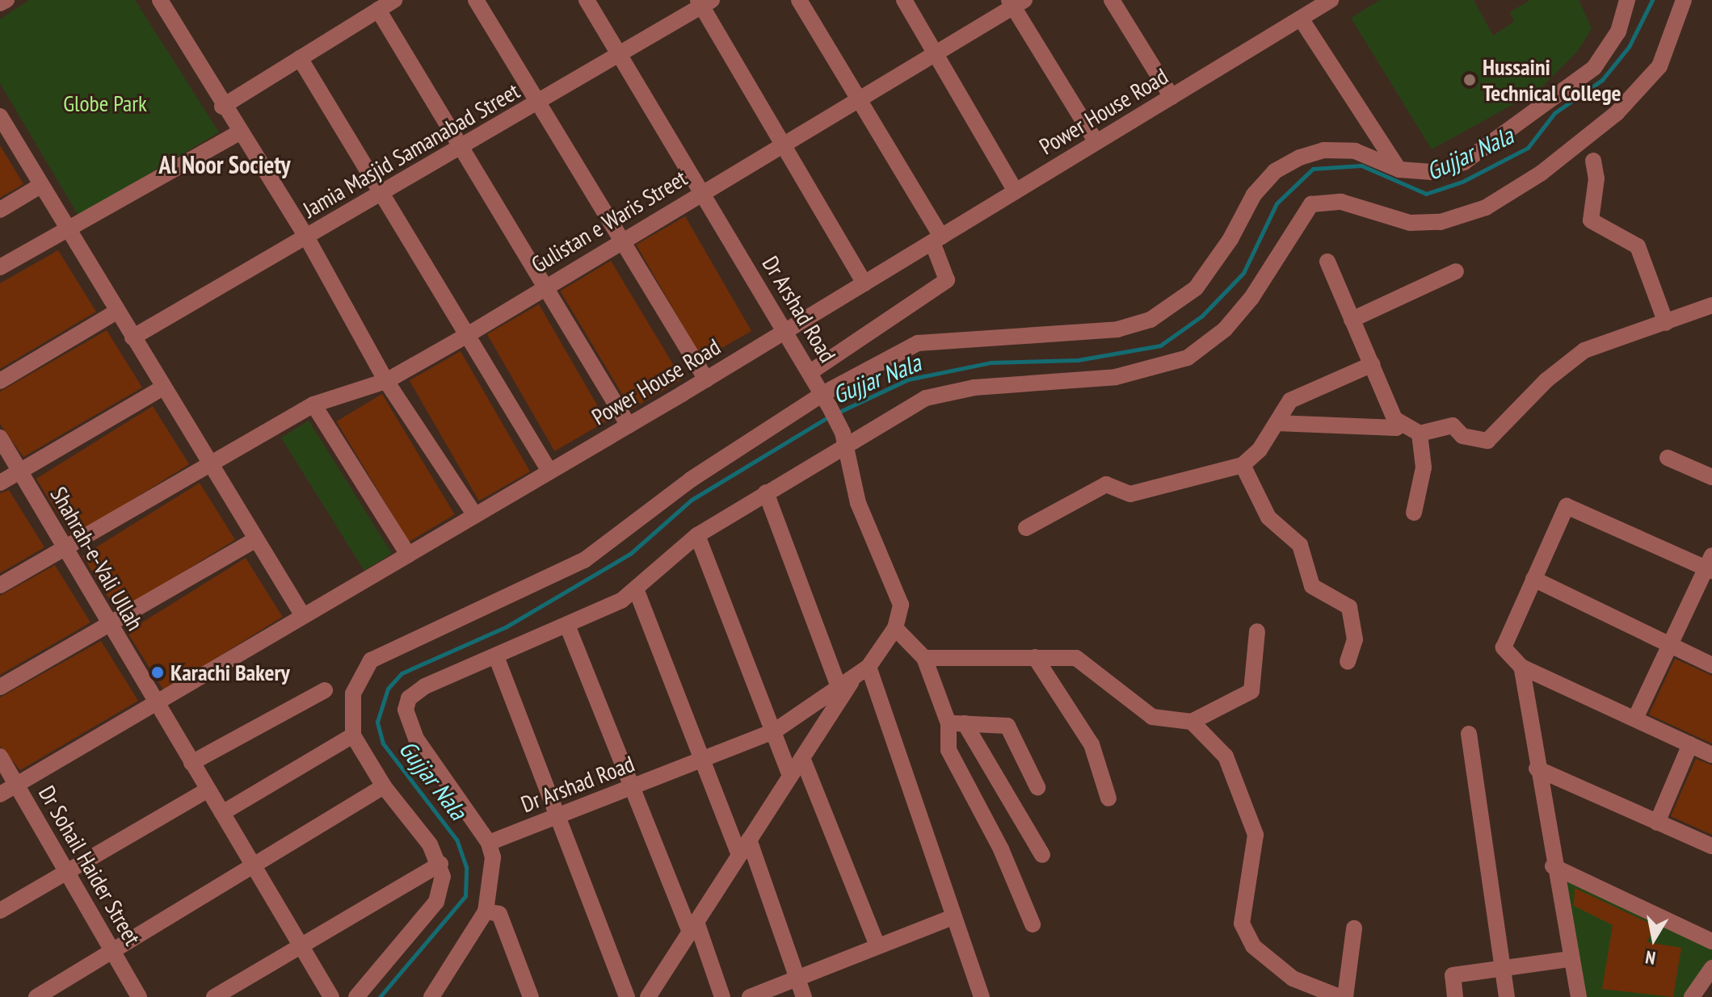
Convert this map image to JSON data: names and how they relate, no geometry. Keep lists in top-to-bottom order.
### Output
{
  "streets": {
    "street": [
      "Power House Road",
      "Jamia Masjid Samanabad Street",
      "Gulistan e Waris Street",
      "Dr Arshad Road",
      "Shahrah-e-Vali Ullah",
      "Dr Sohail Haider Street"
    ]
  },
  "crossings": [
    ["Power House Road", "Dr Arshad Road"],
    ["Power House Road", "Shahrah-e-Vali Ullah"],
    ["Power House Road", "Dr Sohail Haider Street"],
    ["Jamia Masjid Samanabad Street", "Dr Arshad Road"],
    ["Gulistan e Waris Street", "Dr Arshad Road"],
    ["Gulistan e Waris Street", "Shahrah-e-Vali Ullah"]
  ],
  "districts": ["Al Noor Society"],
  "water": ["Gujjar Nala"],
  "parks": ["Globe Park"],
  "places": ["Hussaini Technical College", "Karachi Bakery"],
  "north": "bottom"
}
